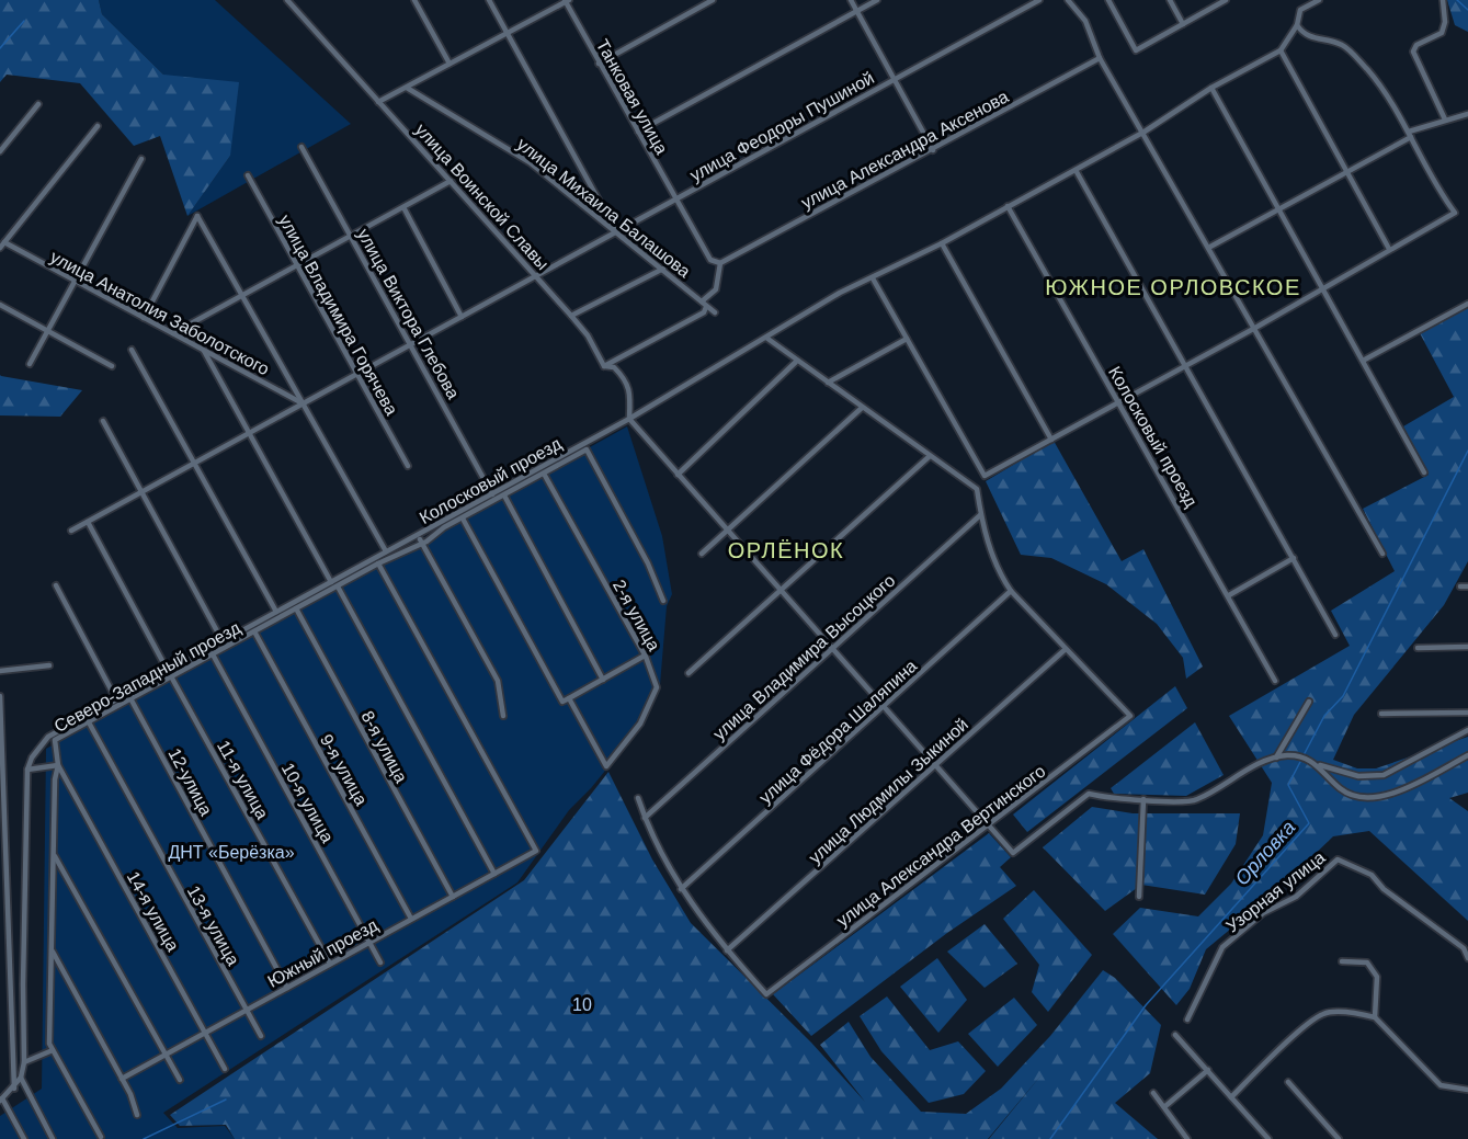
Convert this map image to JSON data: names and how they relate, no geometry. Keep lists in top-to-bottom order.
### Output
{
  "streets": {
    "street": [
      "Танковая улица",
      "улица Феодоры Пушиной",
      "улица Александра Аксенова",
      "улица Воинской Славы",
      "улица Михаила Балашова",
      "улица Анатолия Заболотского",
      "улица Виктора Глебова",
      "улица Владимира Горячева",
      "Колосковый проезд",
      "2-я улица",
      "улица Владимира Высоцкого",
      "Северо-Западный проезд",
      "улица Фёдора Шаляпина",
      "8-я улица",
      "9-я улица",
      "11-я улица",
      "12-улица",
      "улица Людмилы Зыкиной",
      "10-я улица",
      "улица Александра Вертинского",
      "Узорная улица",
      "14-я улица",
      "13-я улица",
      "Южный проезд"
    ]
  },
  "crossings": [
    ["Танковая улица", "улица Феодоры Пушиной"],
    ["Танковая улица", "улица Александра Аксенова"],
    ["улица Феодоры Пушиной", "улица Воинской Славы"],
    ["улица Феодоры Пушиной", "улица Михаила Балашова"],
    ["улица Феодоры Пушиной", "улица Анатолия Заболотского"],
    ["улица Феодоры Пушиной", "улица Виктора Глебова"],
    ["улица Феодоры Пушиной", "улица Владимира Горячева"],
    ["улица Воинской Славы", "Колосковый проезд"],
    ["улица Анатолия Заболотского", "Колосковый проезд"],
    ["улица Виктора Глебова", "Колосковый проезд"],
    ["Колосковый проезд", "12-улица"],
    ["2-я улица", "Северо-Западный проезд"],
    ["Северо-Западный проезд", "8-я улица"],
    ["Северо-Западный проезд", "9-я улица"],
    ["Северо-Западный проезд", "11-я улица"],
    ["Северо-Западный проезд", "12-улица"],
    ["Северо-Западный проезд", "10-я улица"],
    ["Северо-Западный проезд", "14-я улица"],
    ["Северо-Западный проезд", "13-я улица"],
    ["Северо-Западный проезд", "Южный проезд"],
    ["8-я улица", "Южный проезд"],
    ["9-я улица", "Южный проезд"],
    ["11-я улица", "Южный проезд"],
    ["12-улица", "Южный проезд"],
    ["улица Людмилы Зыкиной", "улица Александра Вертинского"],
    ["10-я улица", "Южный проезд"],
    ["14-я улица", "Южный проезд"],
    ["13-я улица", "Южный проезд"]
  ],
  "districts": ["ЮЖНОЕ ОРЛОВСКОЕ", "ОРЛЁНОК"],
  "water": ["Орловка"],
  "parks": ["ДНТ «Берёзка»", "10"]
}
